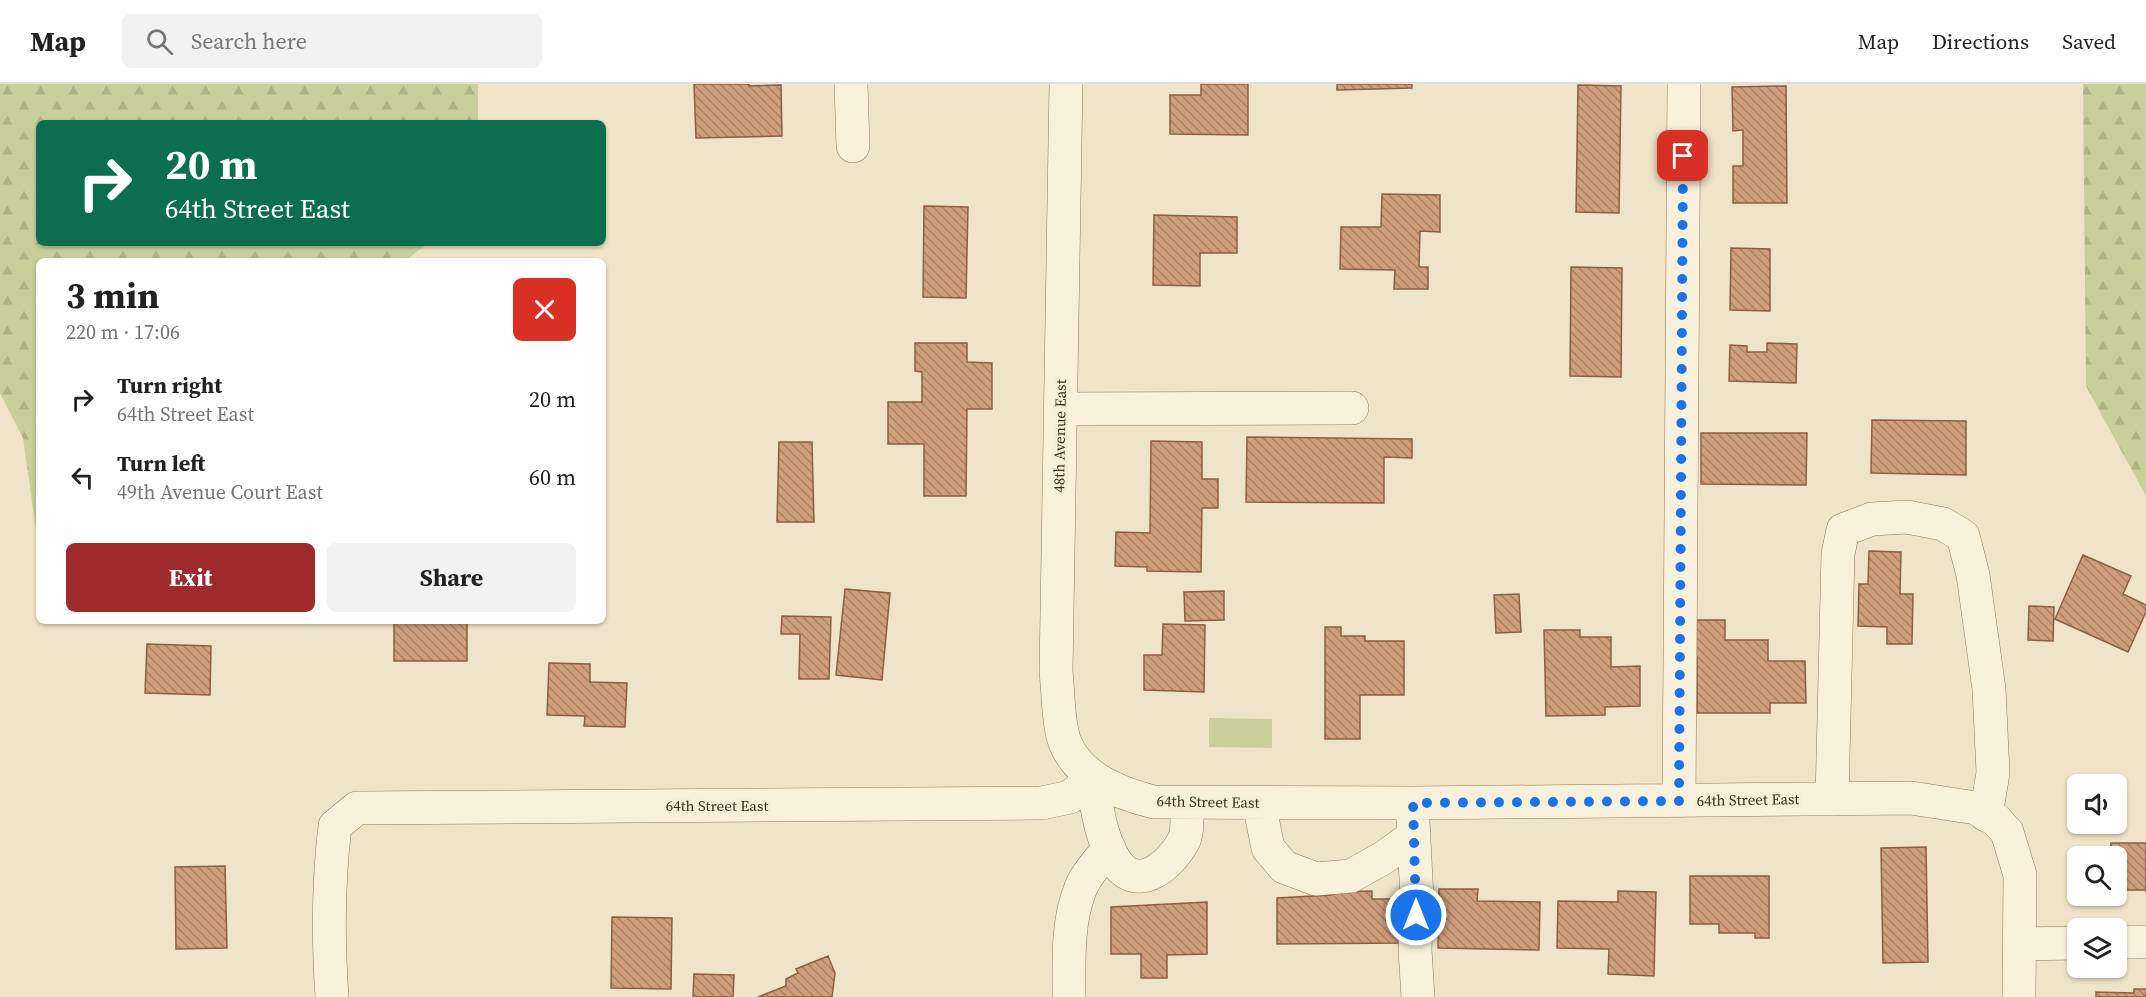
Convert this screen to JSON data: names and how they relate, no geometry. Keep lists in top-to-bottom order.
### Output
{
  "streets": {
    "street": ["48th Avenue East", "64th Street East"]
  },
  "crossings": [
    ["48th Avenue East", "64th Street East"]
  ],
  "page": {
    "header": "Map",
    "search": "Search here",
    "nav": ["Map", "Directions", "Saved"],
    "turn": ["20 m", "64th Street East"],
    "heading": ["3 min", "220 m · 17:06"],
    "list": [
      {
        "name": "Turn right",
        "note": "64th Street East",
        "value": "20 m"
      },
      {
        "name": "Turn left",
        "note": "49th Avenue Court East",
        "value": "60 m"
      }
    ],
    "buttons": ["Exit", "Share"]
  }
}
